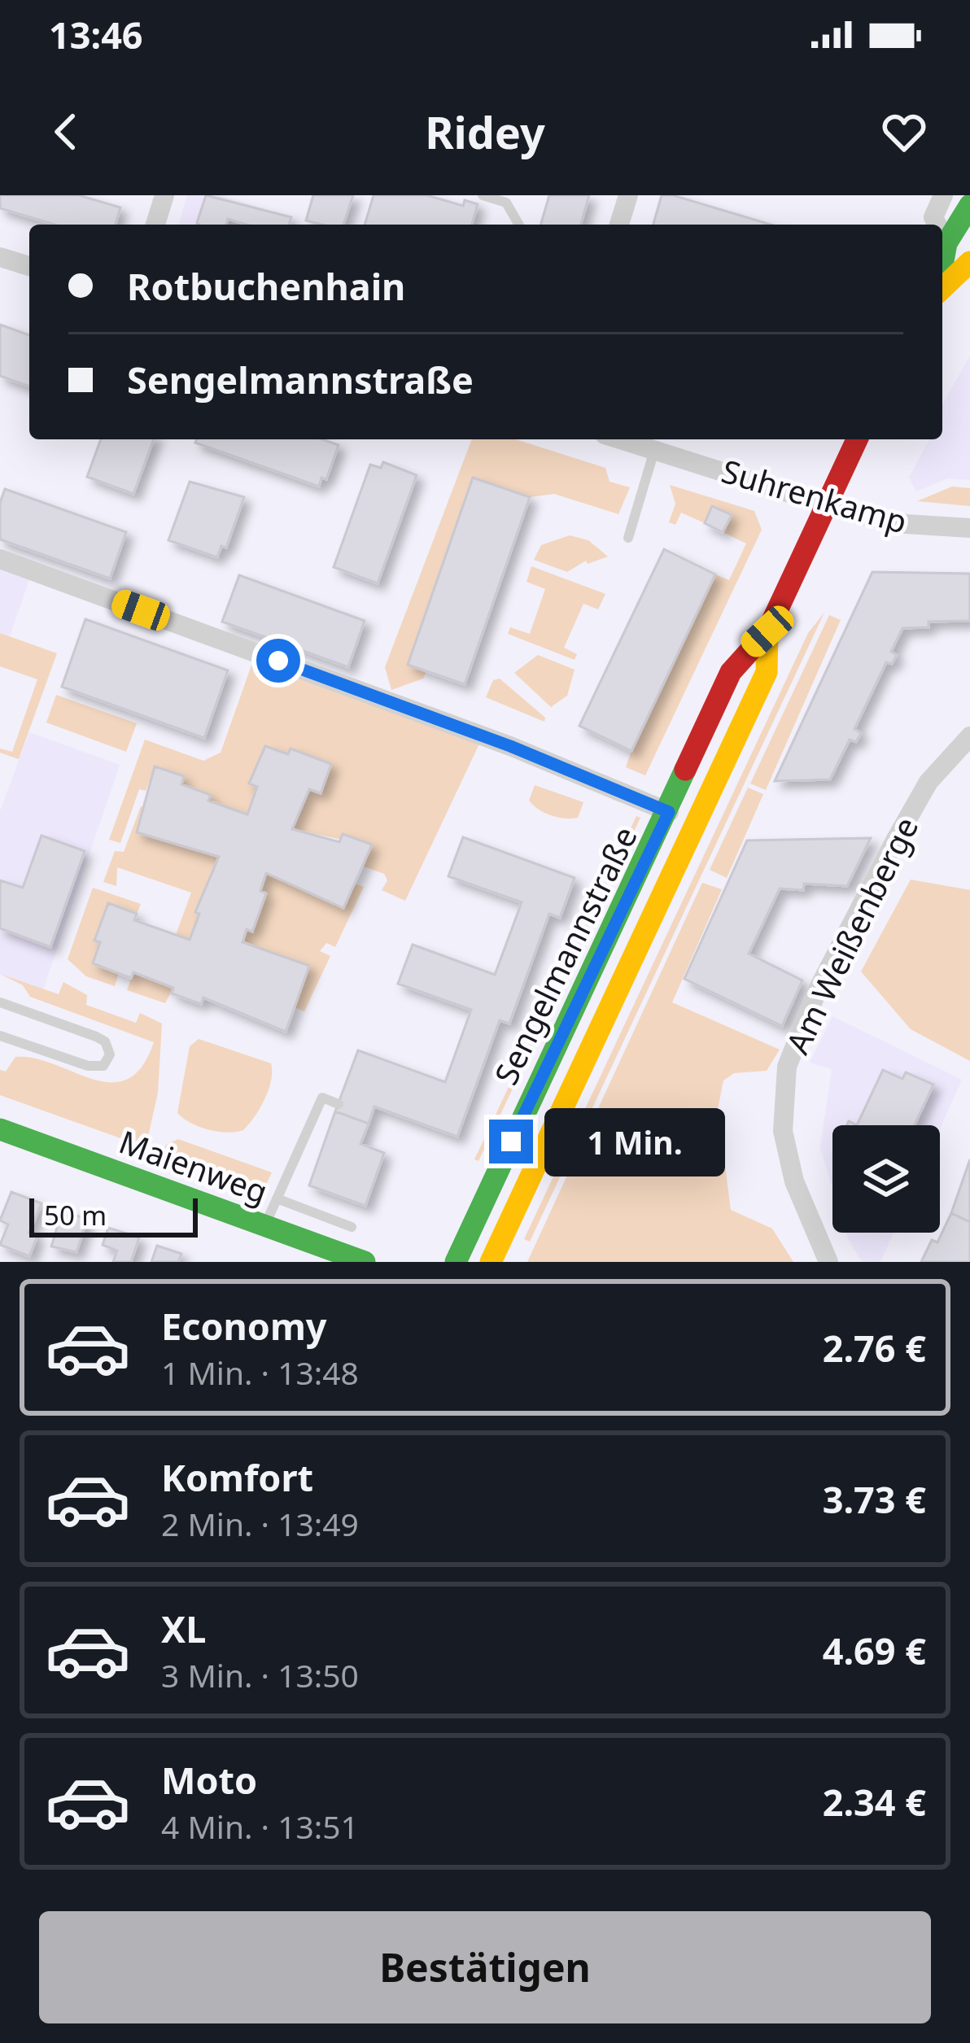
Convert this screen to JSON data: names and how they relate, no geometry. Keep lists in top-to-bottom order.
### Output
{
  "streets": {
    "main road": ["Sengelmannstraße", "Maienweg"],
    "street": ["Suhrenkamp", "Am Weißenberge"]
  },
  "crossings": [
    ["Suhrenkamp", "Sengelmannstraße"]
  ],
  "scale_bar": "50 m",
  "page": {
    "status": "13:46",
    "header": "Ridey",
    "banner": ["Rotbuchenhain", "Sengelmannstraße"],
    "bubble": "1 Min.",
    "scale": "50 m",
    "list": [
      {
        "name": "Economy",
        "note": "1 Min. · 13:48",
        "value": "2.76 €"
      },
      {
        "name": "Komfort",
        "note": "2 Min. · 13:49",
        "value": "3.73 €"
      },
      {
        "name": "XL",
        "note": "3 Min. · 13:50",
        "value": "4.69 €"
      },
      {
        "name": "Moto",
        "note": "4 Min. · 13:51",
        "value": "2.34 €"
      }
    ],
    "buttons": "Bestätigen"
  }
}
